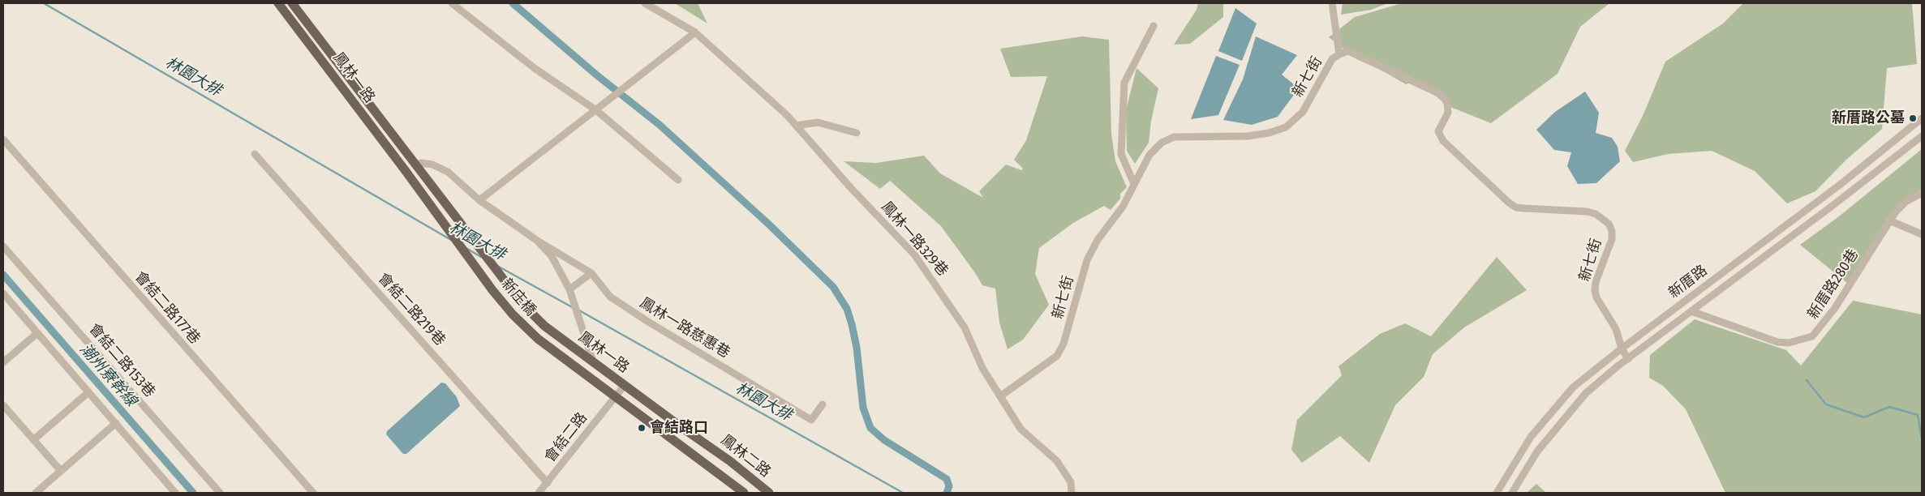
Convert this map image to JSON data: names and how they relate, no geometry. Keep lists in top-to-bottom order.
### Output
{
  "streets": {
    "main road": ["鳳林一路", "新庄橋", "鳳林二路"],
    "street": [
      "新七街",
      "鳳林一路329巷",
      "新厝路",
      "新厝路280巷",
      "會結二路177巷",
      "會結二路219巷",
      "鳳林一路慈惠巷",
      "會結二路153巷",
      "會結二路"
    ]
  },
  "crossings": [
    ["新七街", "鳳林一路329巷"],
    ["新七街", "新厝路"],
    ["鳳林一路", "新庄橋"],
    ["鳳林一路", "會結二路"],
    ["鳳林一路", "鳳林二路"],
    ["新厝路", "新厝路280巷"],
    ["會結二路219巷", "會結二路"],
    ["會結二路", "鳳林二路"]
  ],
  "water": ["林園大排", "潮州寮幹線"],
  "places": ["新厝路公墓", "會結路口"]
}
